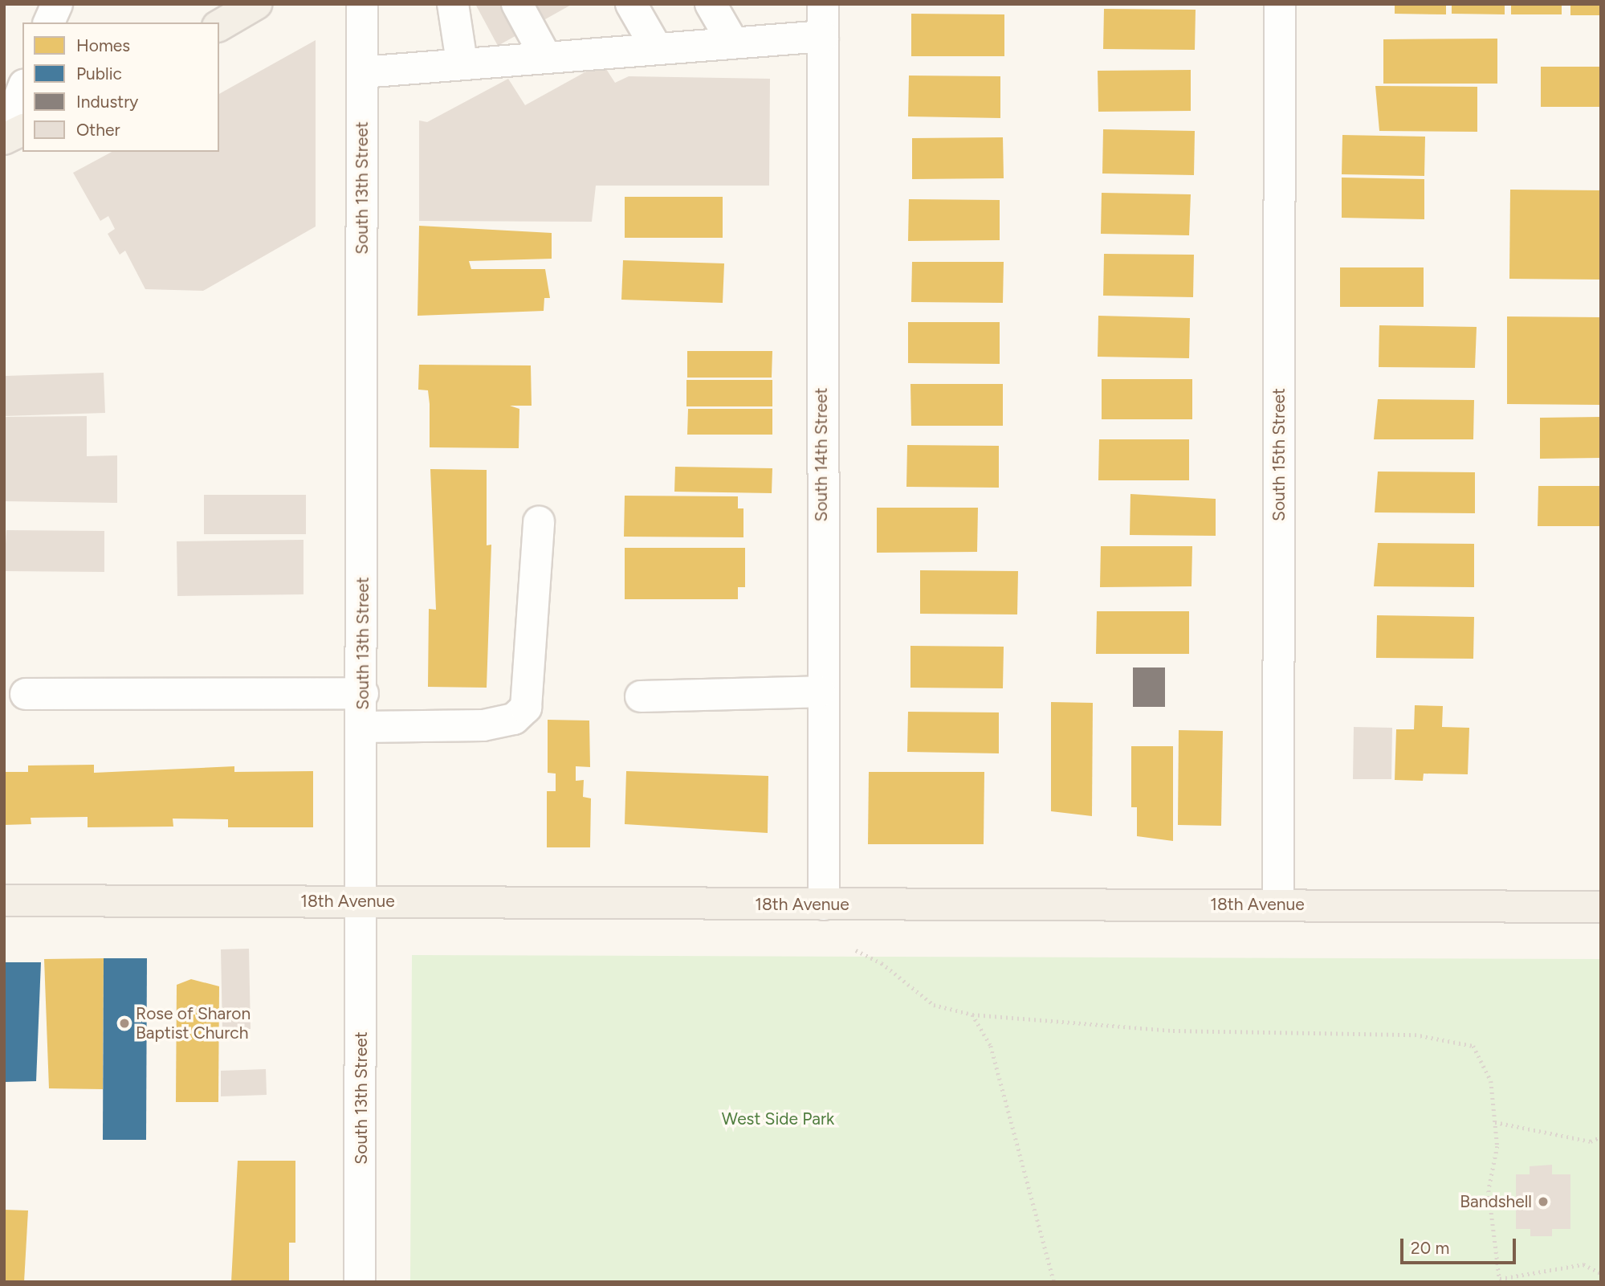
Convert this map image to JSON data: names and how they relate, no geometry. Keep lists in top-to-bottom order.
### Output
{
  "streets": {
    "main road": ["18th Avenue"],
    "street": ["South 13th Street", "South 14th Street", "South 15th Street"]
  },
  "crossings": [
    ["South 13th Street", "18th Avenue"],
    ["South 14th Street", "18th Avenue"],
    ["South 15th Street", "18th Avenue"]
  ],
  "parks": ["West Side Park"],
  "places": ["Rose of Sharon Baptist Church", "Bandshell"],
  "legend": [
    "Homes",
    "Public",
    "Industry",
    "Other"
  ],
  "scale_bar": "20 m"
}
